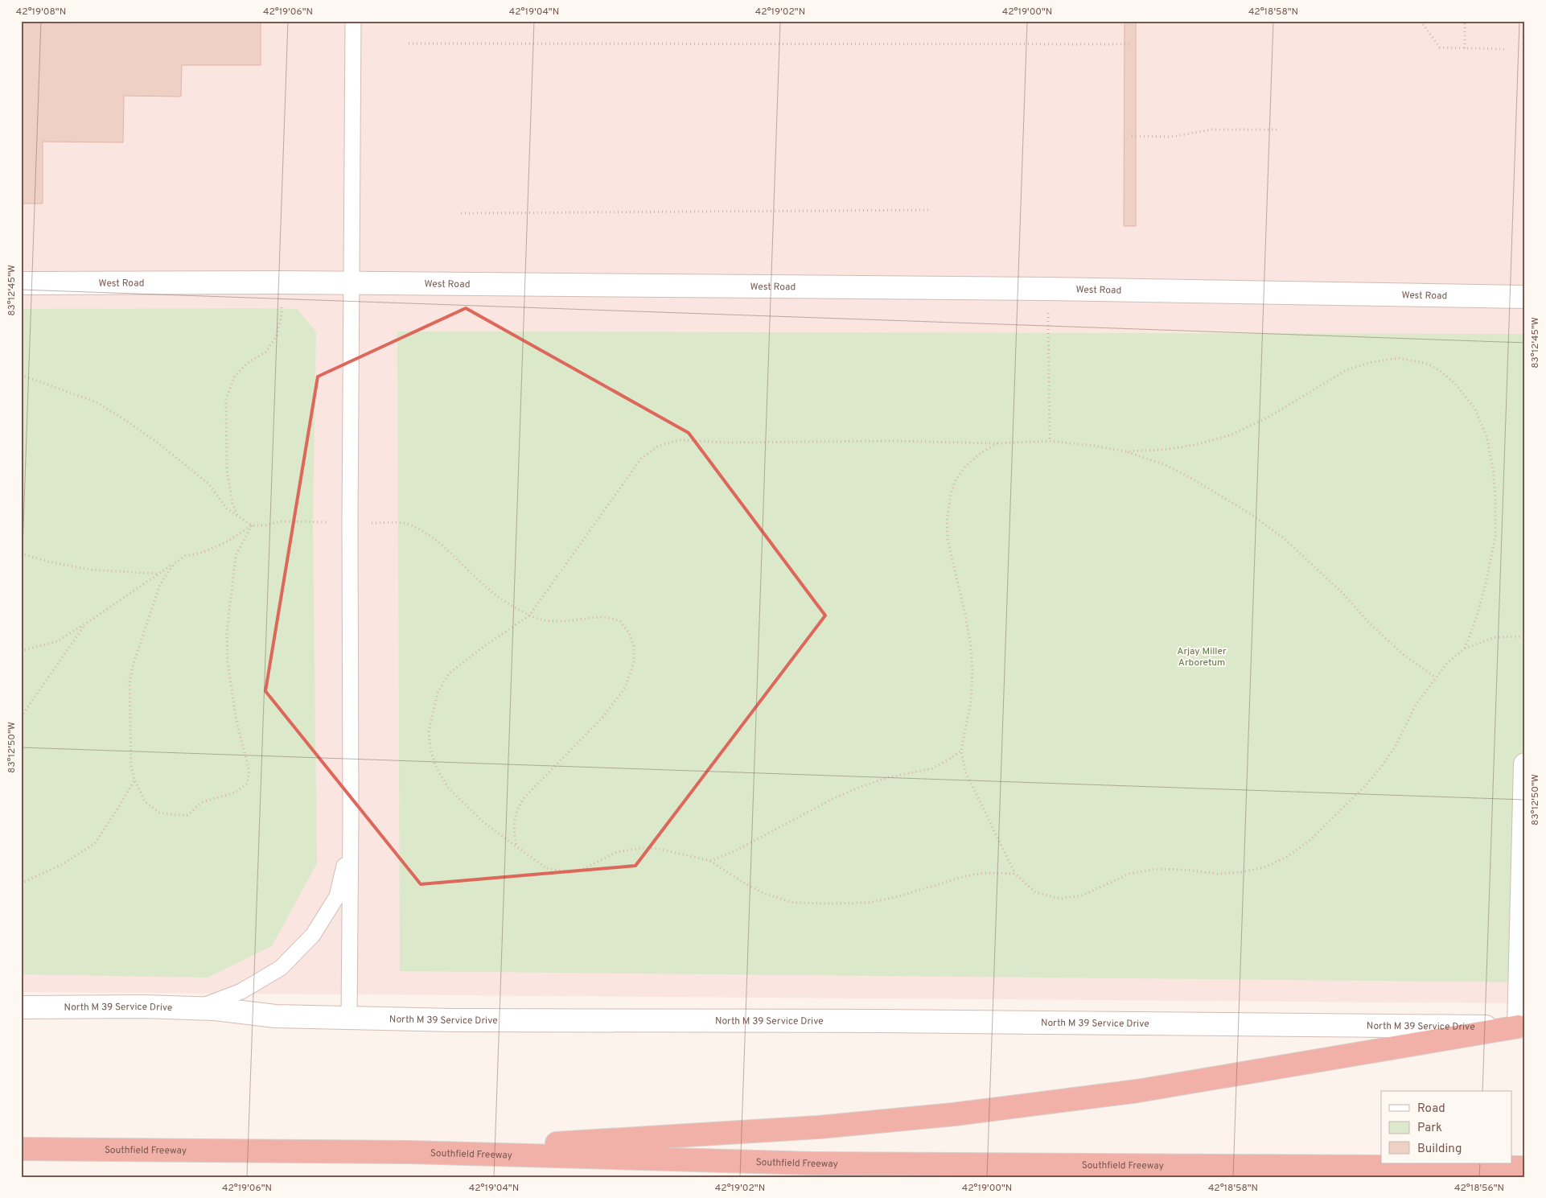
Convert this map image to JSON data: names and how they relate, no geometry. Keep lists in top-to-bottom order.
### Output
{
  "streets": {
    "highway": ["Southfield Freeway"],
    "street": ["West Road", "North M 39 Service Drive"]
  },
  "parks": ["Arjay Miller Arboretum"],
  "legend": ["Road", "Park", "Building"],
  "coordinates": [
    "42°19'08\"N",
    "42°19'06\"N",
    "42°19'04\"N",
    "42°19'02\"N",
    "42°19'00\"N",
    "42°18'58\"N",
    "83°12'45\"W",
    "83°12'50\"W",
    "42°18'56\"N"
  ]
}
